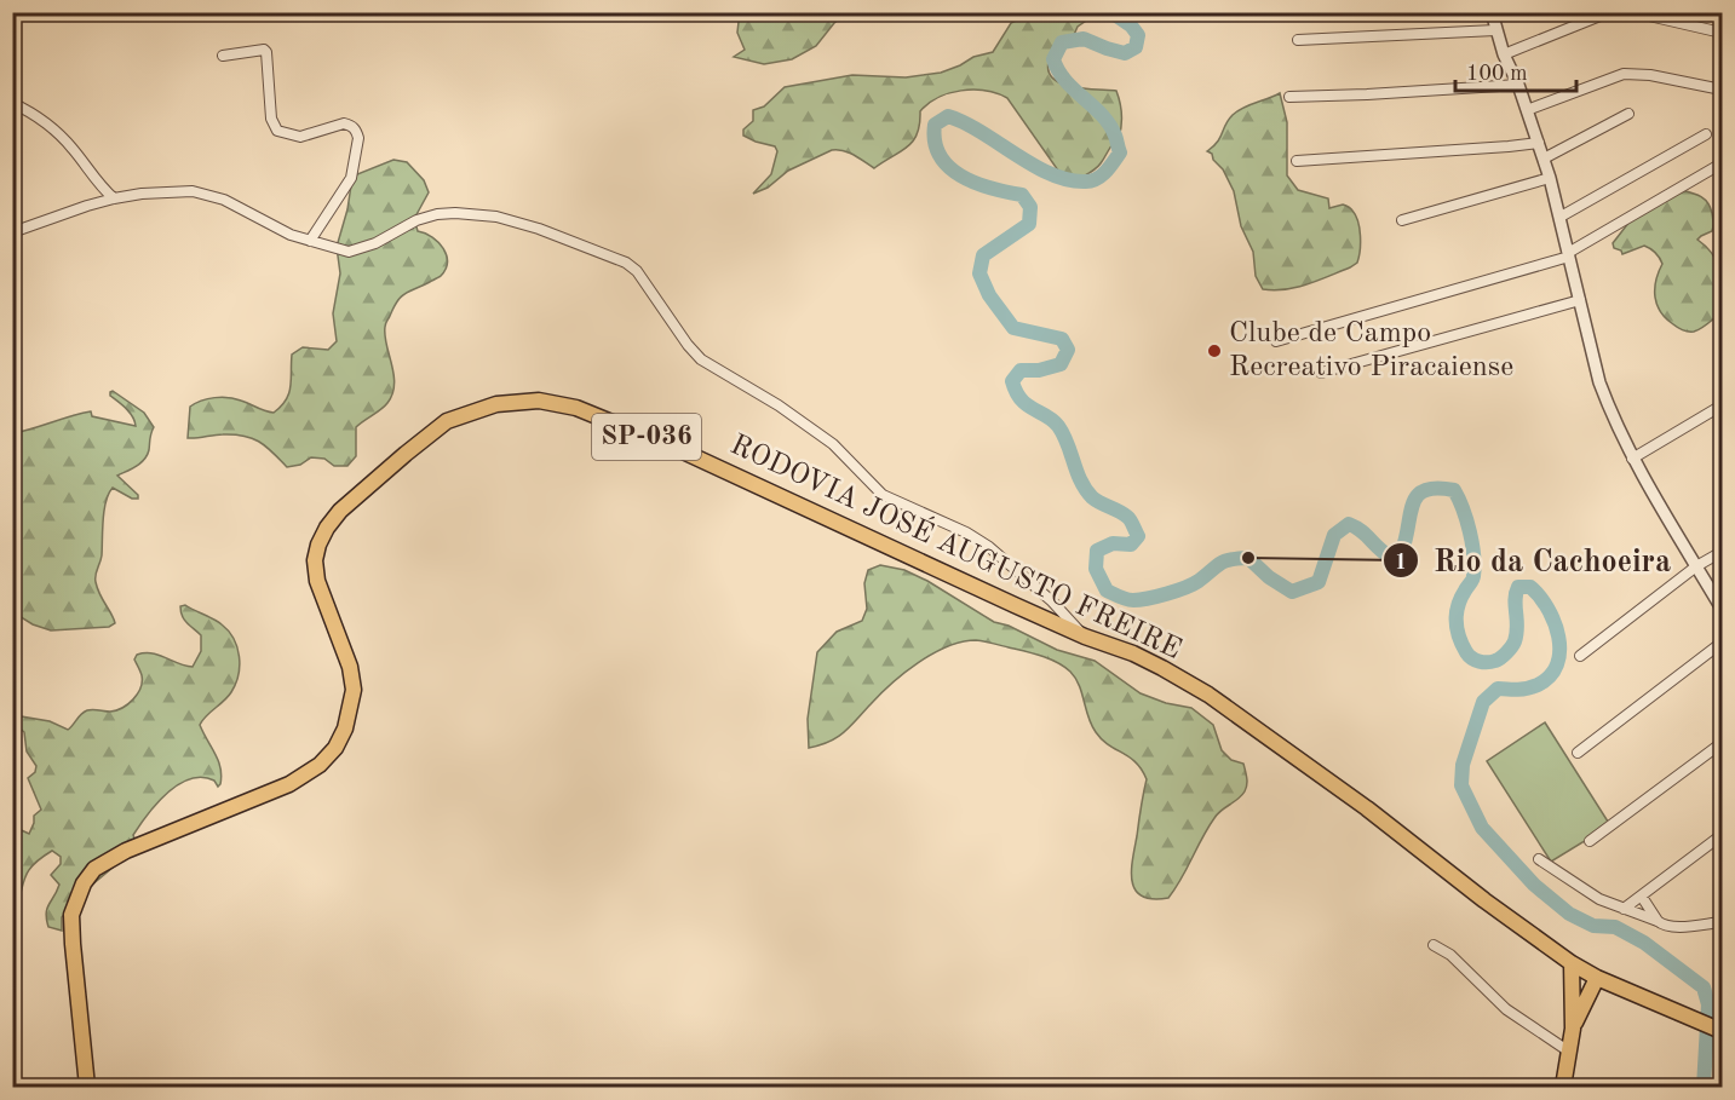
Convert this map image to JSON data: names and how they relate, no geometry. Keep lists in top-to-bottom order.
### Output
{
  "streets": {
    "main road": ["SP-036", "RODOVIA JOSÉ AUGUSTO FREIRE"]
  },
  "places": ["Clube de Campo Recreativo Piracaiense", "Rio da Cachoeira"],
  "scale_bar": "100 m"
}
